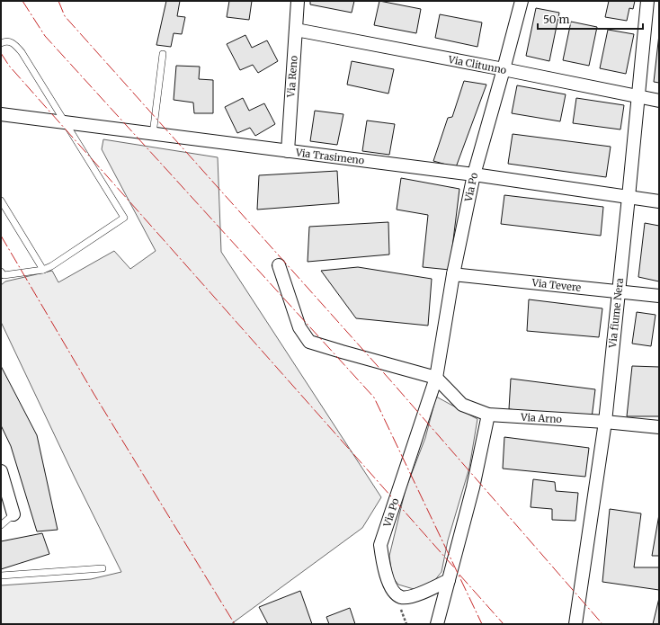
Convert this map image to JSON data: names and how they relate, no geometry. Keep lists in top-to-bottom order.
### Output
{
  "streets": {
    "street": [
      "Via Clitunno",
      "Via Reno",
      "Via Trasimeno",
      "Via Po",
      "Via Tevere",
      "Via fiume Nera",
      "Via Arno"
    ]
  },
  "crossings": [
    ["Via Clitunno", "Via Reno"],
    ["Via Clitunno", "Via Po"],
    ["Via Clitunno", "Via fiume Nera"],
    ["Via Reno", "Via Trasimeno"],
    ["Via Trasimeno", "Via Po"],
    ["Via Trasimeno", "Via fiume Nera"],
    ["Via Po", "Via Tevere"],
    ["Via Po", "Via Arno"],
    ["Via Tevere", "Via fiume Nera"],
    ["Via fiume Nera", "Via Arno"]
  ],
  "scale_bar": "50 m"
}
